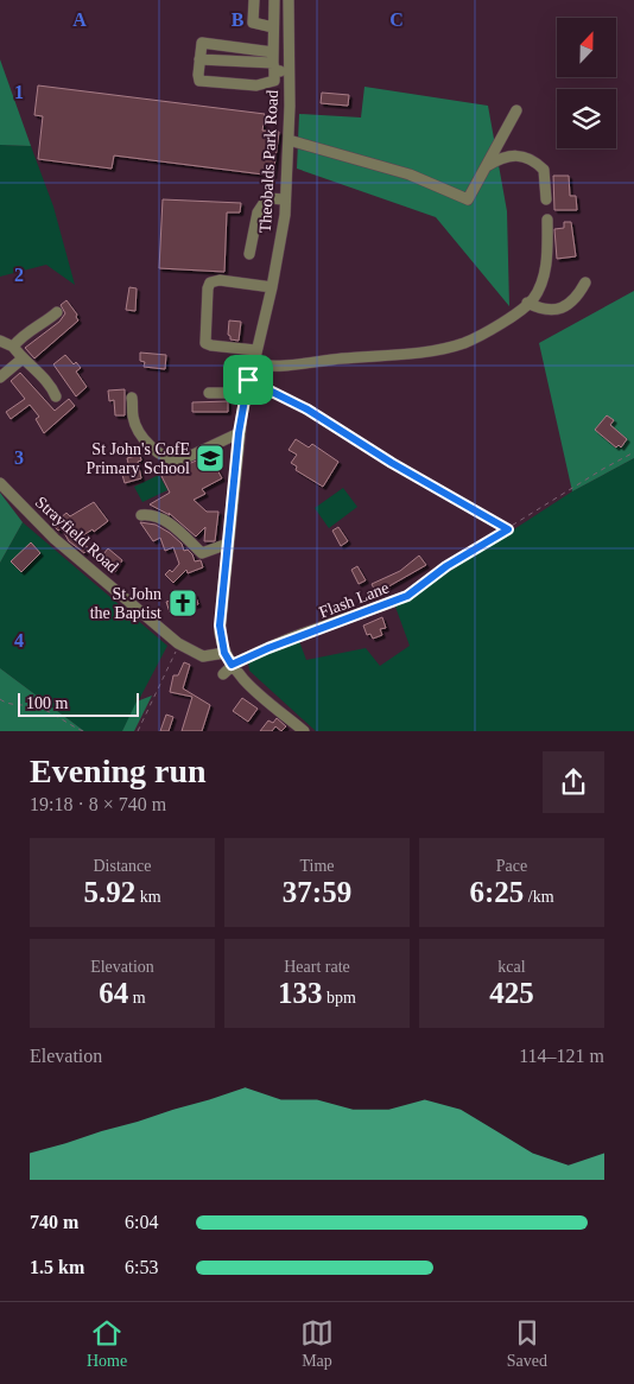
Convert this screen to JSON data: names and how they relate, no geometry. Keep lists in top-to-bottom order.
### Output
{
  "streets": {
    "street": ["Theobalds Park Road", "Strayfield Road", "Flash Lane"]
  },
  "crossings": [
    ["Theobalds Park Road", "Strayfield Road"],
    ["Theobalds Park Road", "Flash Lane"]
  ],
  "places": {
    "school or university": ["St John's CofE Primary School"],
    "church": ["St John the Baptist"]
  },
  "scale_bar": "100 m",
  "north": "top",
  "page": {
    "scale": "100 m",
    "heading": ["Evening run", "19:18 · 8 × 740 m"],
    "stats": [
      ["Distance", "5.92 km"],
      ["Time", "37:59"],
      ["Pace", "6:25 /km"],
      ["Elevation", "64 m"],
      ["Heart rate", "133 bpm"],
      ["kcal", "425"]
    ],
    "chart": ["Elevation", "114–121 m"],
    "list": [
      {
        "name": "740 m",
        "note": "6:04"
      },
      {
        "name": "1.5 km",
        "note": "6:53"
      }
    ],
    "tabs": ["Home", "Map", "Saved"]
  },
  "grid": {
    "columns": ["A", "B", "C"],
    "rows": [
      "1",
      "2",
      "3",
      "4"
    ]
  }
}
